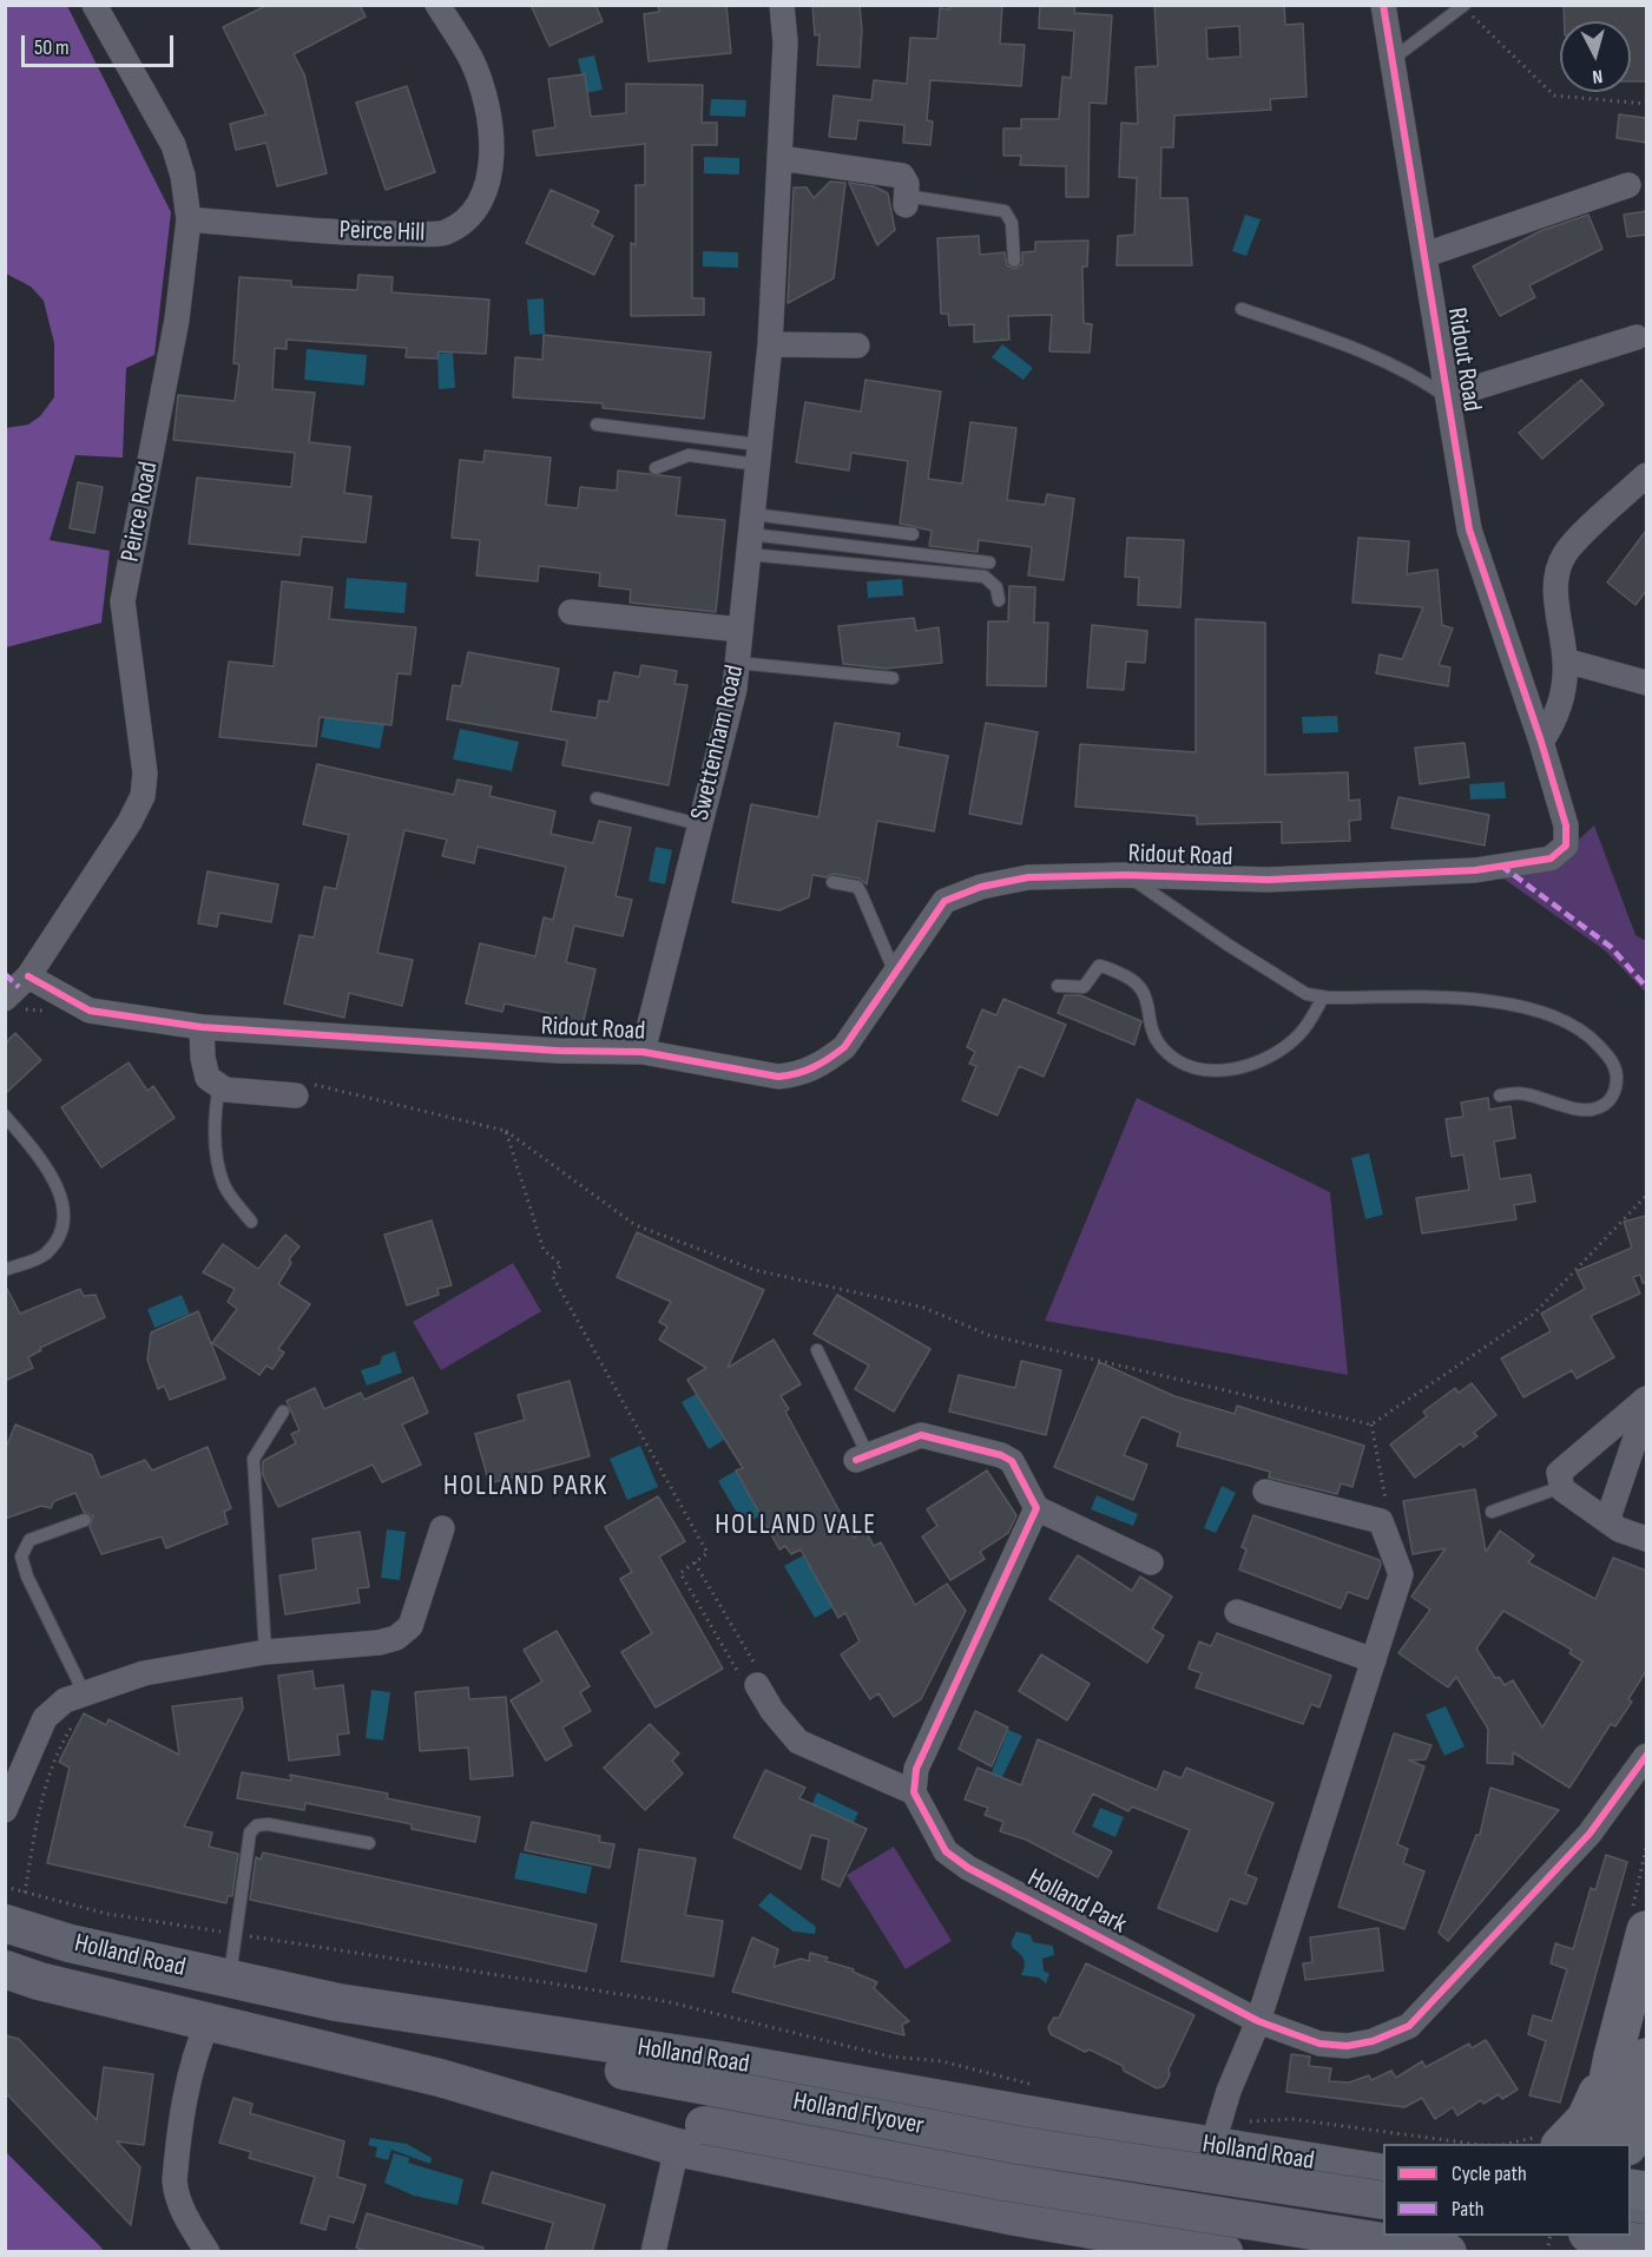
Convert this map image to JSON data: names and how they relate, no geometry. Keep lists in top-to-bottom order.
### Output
{
  "streets": {
    "main road": ["Holland Road", "Holland Flyover"],
    "street": [
      "Peirce Hill",
      "Ridout Road",
      "Peirce Road",
      "Swettenham Road",
      "Holland Park"
    ]
  },
  "crossings": [
    ["Peirce Hill", "Peirce Road"],
    ["Ridout Road", "Peirce Road"],
    ["Ridout Road", "Swettenham Road"],
    ["Holland Road", "Holland Flyover"]
  ],
  "districts": ["HOLLAND PARK", "HOLLAND VALE"],
  "legend": ["Cycle path", "Path"],
  "scale_bar": "50 m",
  "north": "bottom"
}
